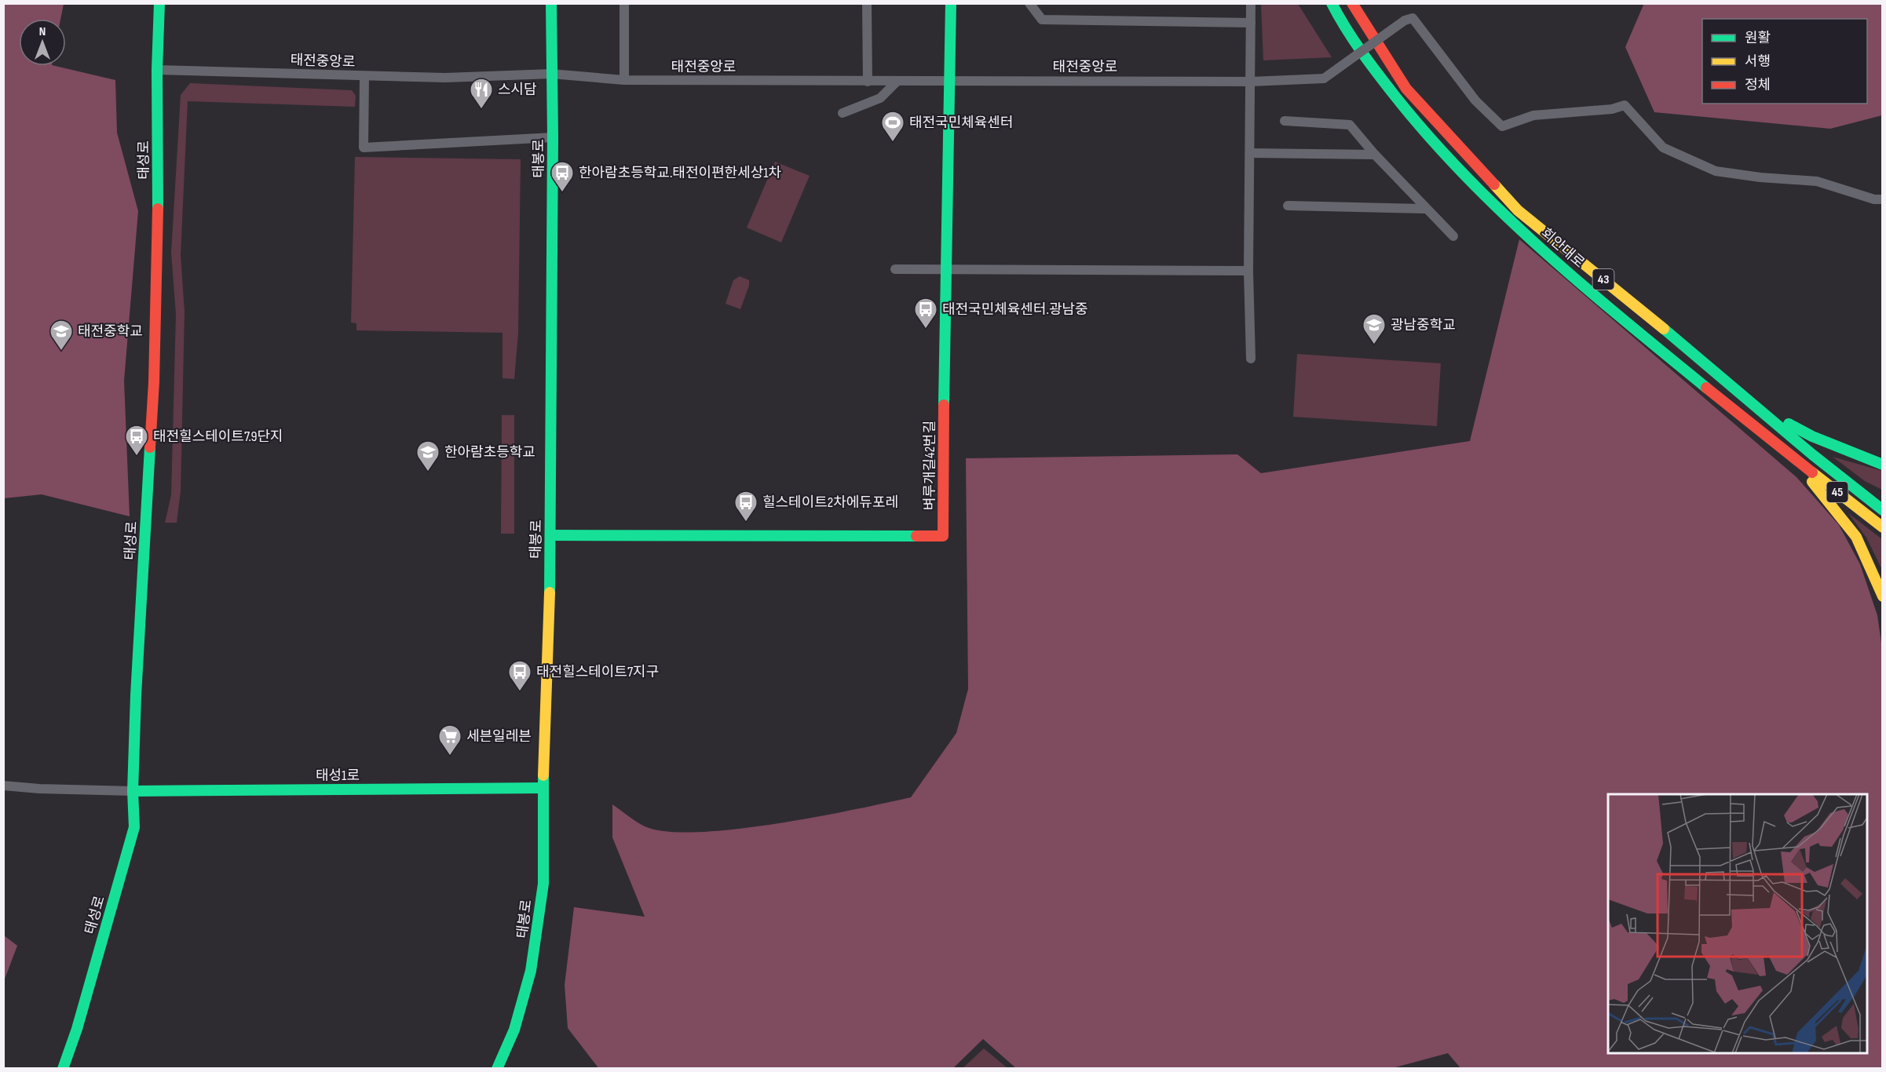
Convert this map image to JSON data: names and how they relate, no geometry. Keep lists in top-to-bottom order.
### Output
{
  "streets": {
    "main road": [
      "태봉로",
      "태성로",
      "회안대로",
      "43",
      "벼루개길42번길",
      "45",
      "태성1로"
    ],
    "street": ["태전중앙로"]
  },
  "crossings": [
    ["태전중앙로", "태봉로"],
    ["태전중앙로", "태성로"],
    ["태전중앙로", "벼루개길42번길"],
    ["태봉로", "벼루개길42번길"],
    ["태봉로", "태성1로"],
    ["태성로", "태성1로"]
  ],
  "places": {
    "restaurant": ["스시담"],
    "sports": ["태전국민체육센터"],
    "bus stop": [
      "한아람초등학교.태전이편한세상1차",
      "태전국민체육센터.광남중",
      "태전힐스테이트7.9단지",
      "힐스테이트2차에듀포레",
      "태전힐스테이트7지구"
    ],
    "school or university": ["광남중학교", "태전중학교", "한아람초등학교"],
    "supermarket": ["세븐일레븐"]
  },
  "legend": ["원활", "서행", "정체"],
  "north": "top"
}
